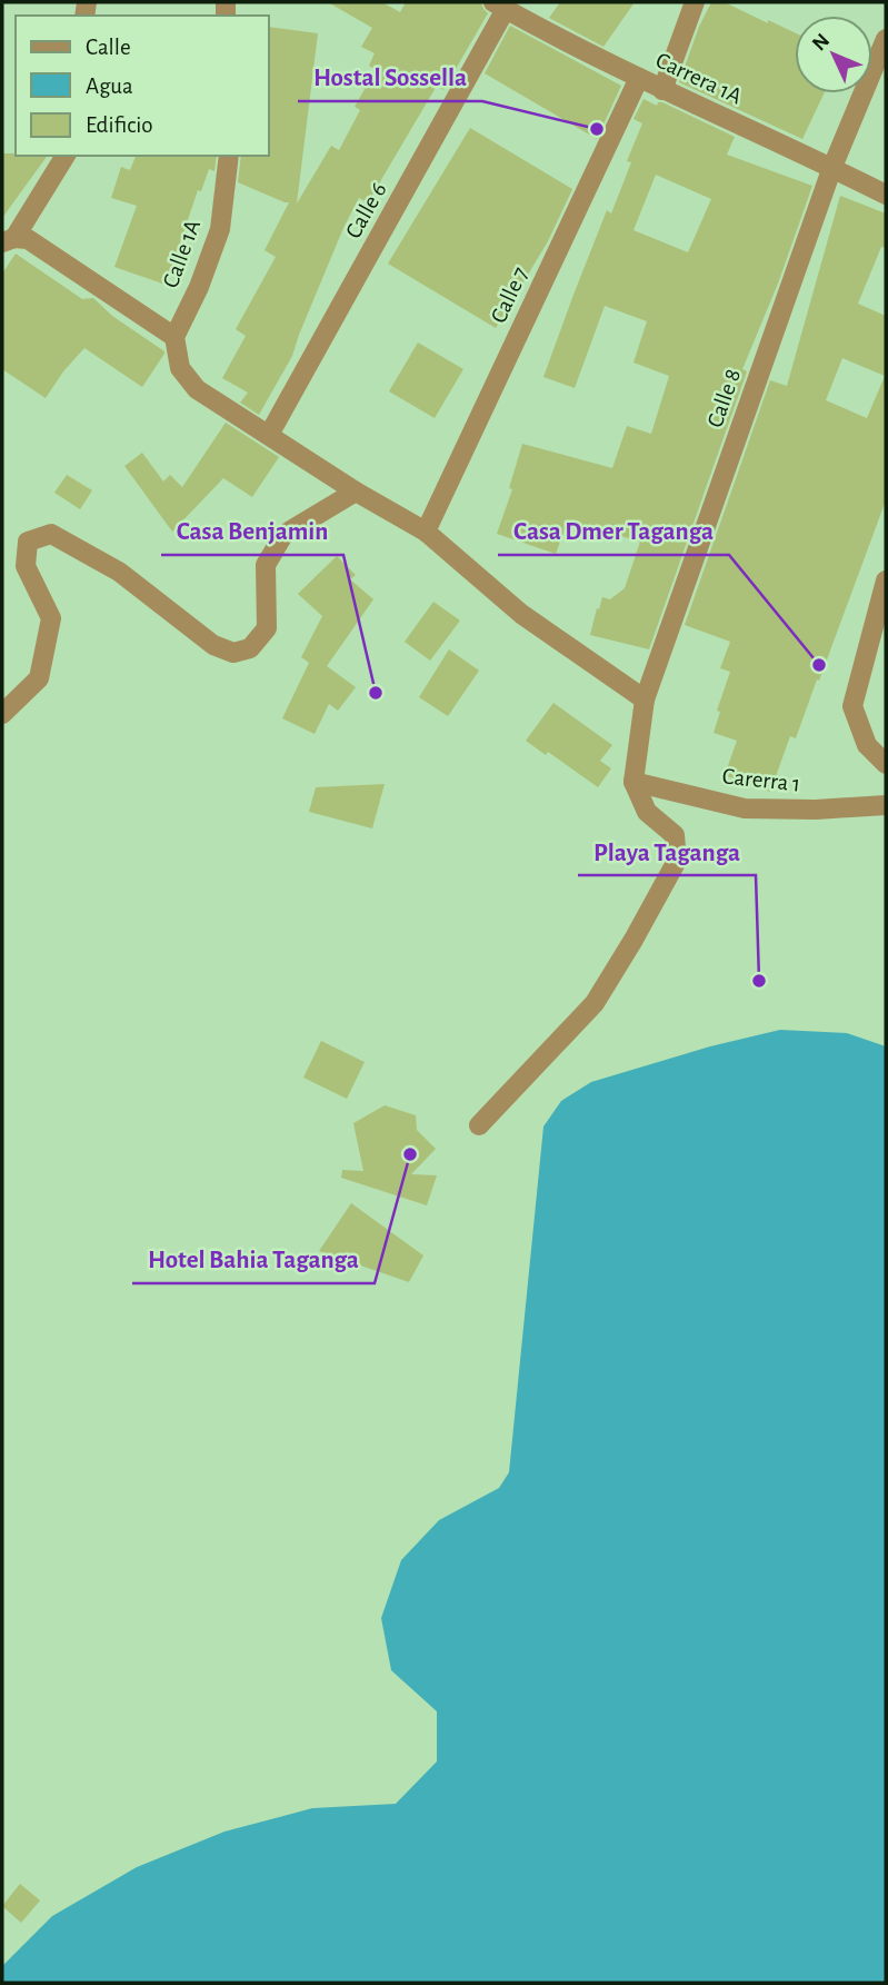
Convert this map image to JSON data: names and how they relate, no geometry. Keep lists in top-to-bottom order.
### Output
{
  "streets": {
    "street": [
      "Carrera 1A",
      "Calle 6",
      "Calle 1A",
      "Calle 7",
      "Calle 8",
      "Carerra 1"
    ]
  },
  "crossings": [
    ["Carrera 1A", "Calle 6"],
    ["Carrera 1A", "Calle 7"],
    ["Carrera 1A", "Calle 8"],
    ["Calle 8", "Carerra 1"]
  ],
  "places": [
    "Hostal Sossella",
    "Casa Dmer Taganga",
    "Casa Benjamin",
    "Playa Taganga",
    "Hotel Bahia Taganga"
  ],
  "legend": ["Calle", "Agua", "Edificio"],
  "north": "top left"
}
